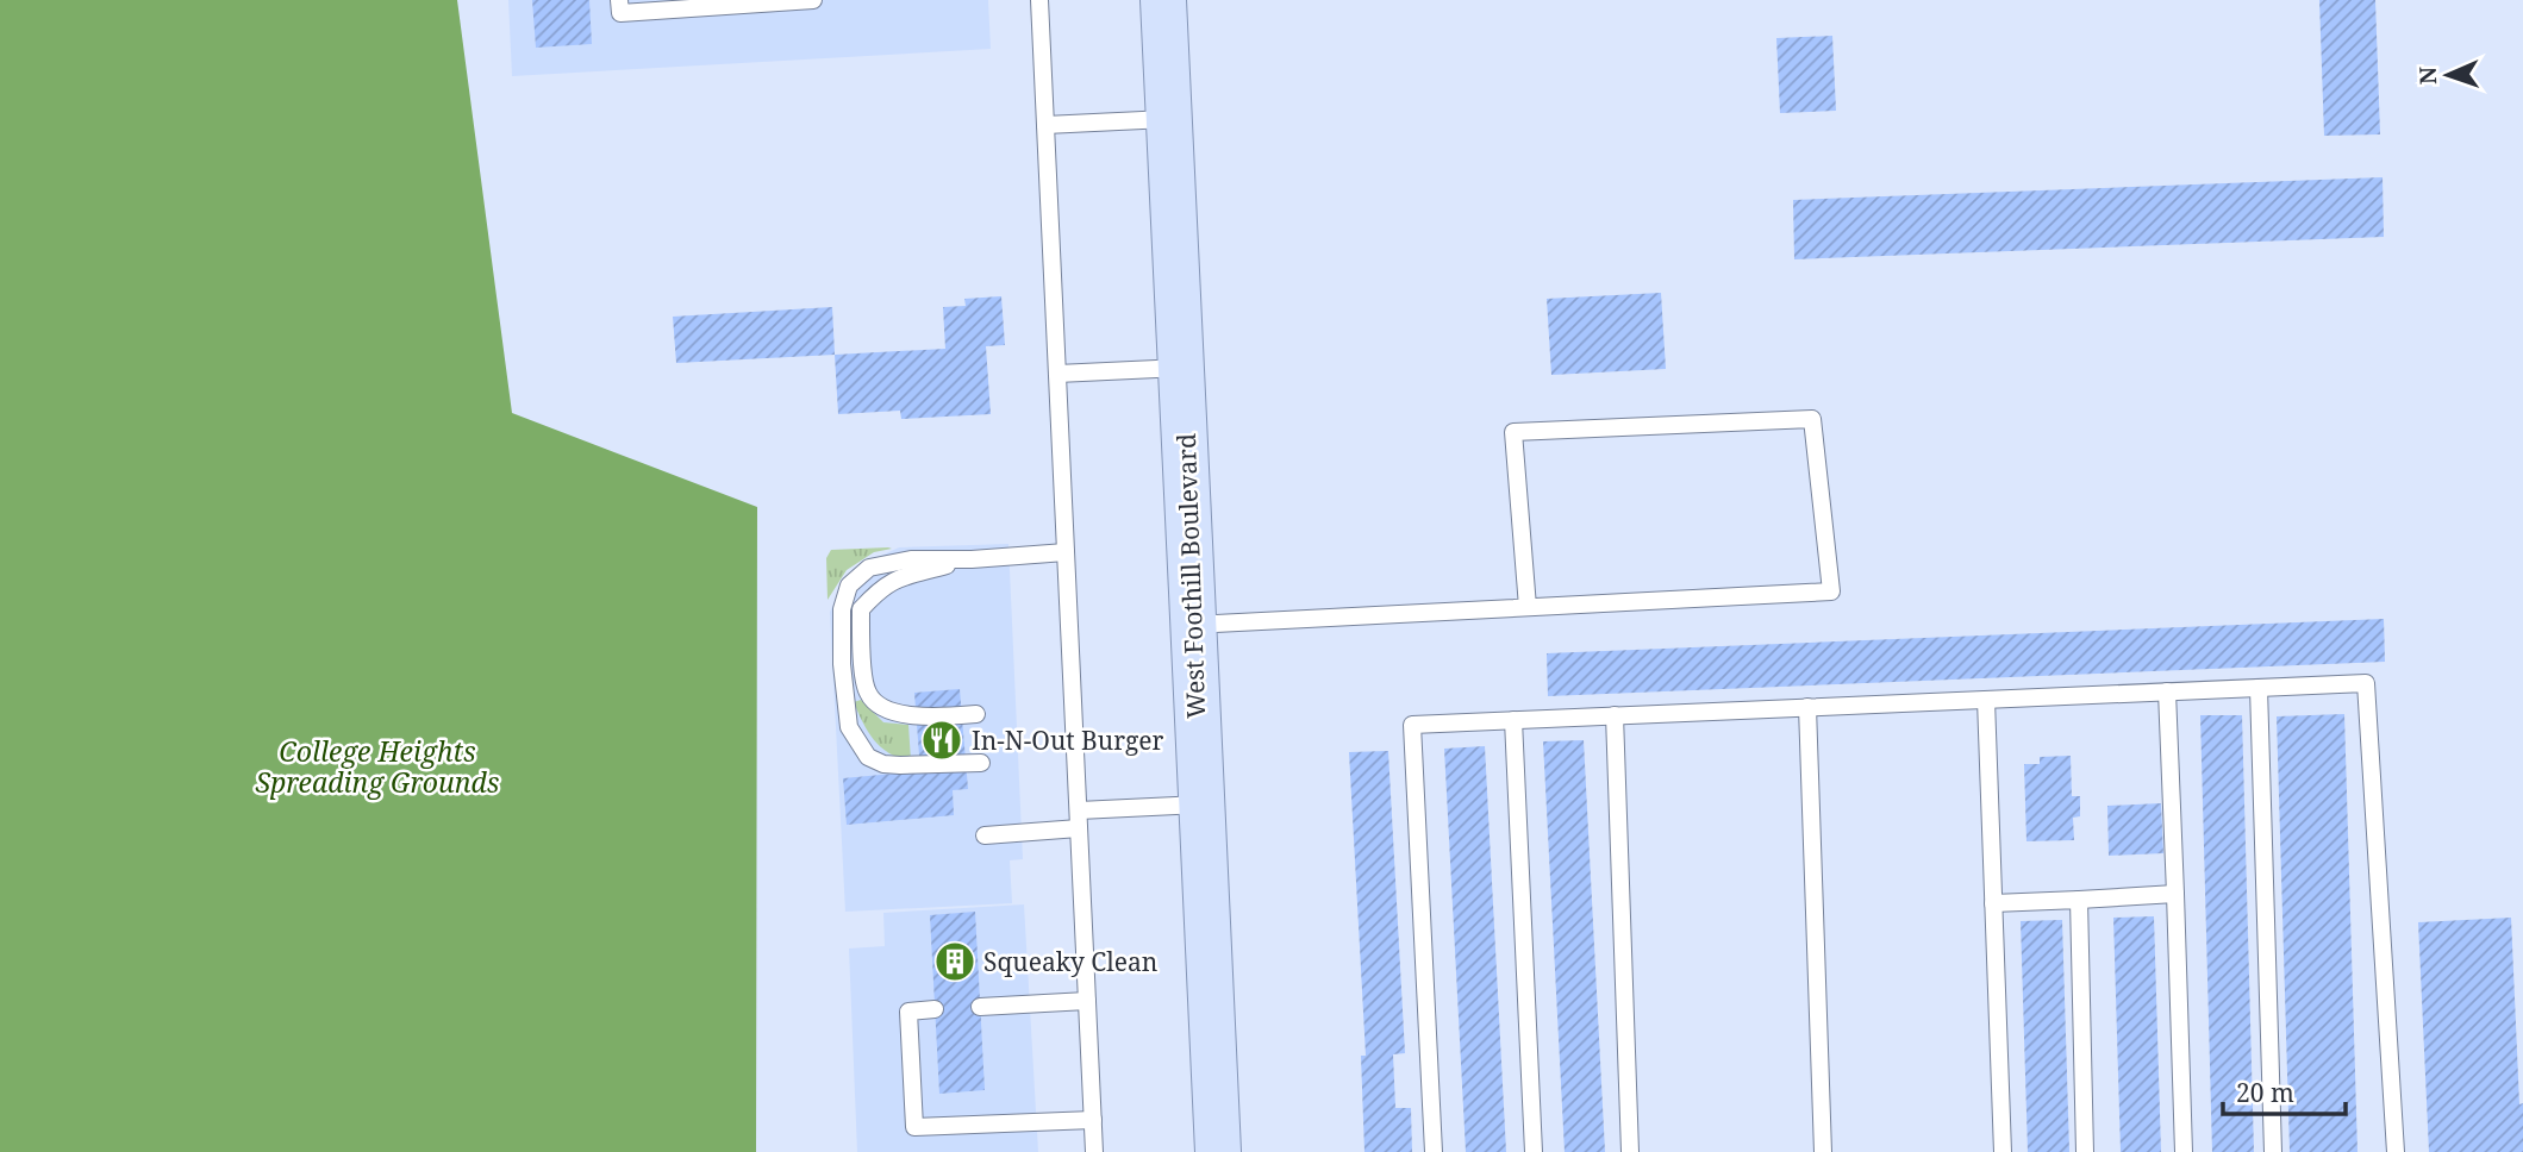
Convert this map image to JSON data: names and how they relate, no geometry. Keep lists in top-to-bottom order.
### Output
{
  "streets": {
    "main road": ["West Foothill Boulevard"]
  },
  "water": ["College Heights Spreading Grounds"],
  "places": {
    "restaurant": ["In-N-Out Burger"],
    "building": ["Squeaky Clean"]
  },
  "scale_bar": "20 m",
  "north": "left"
}
